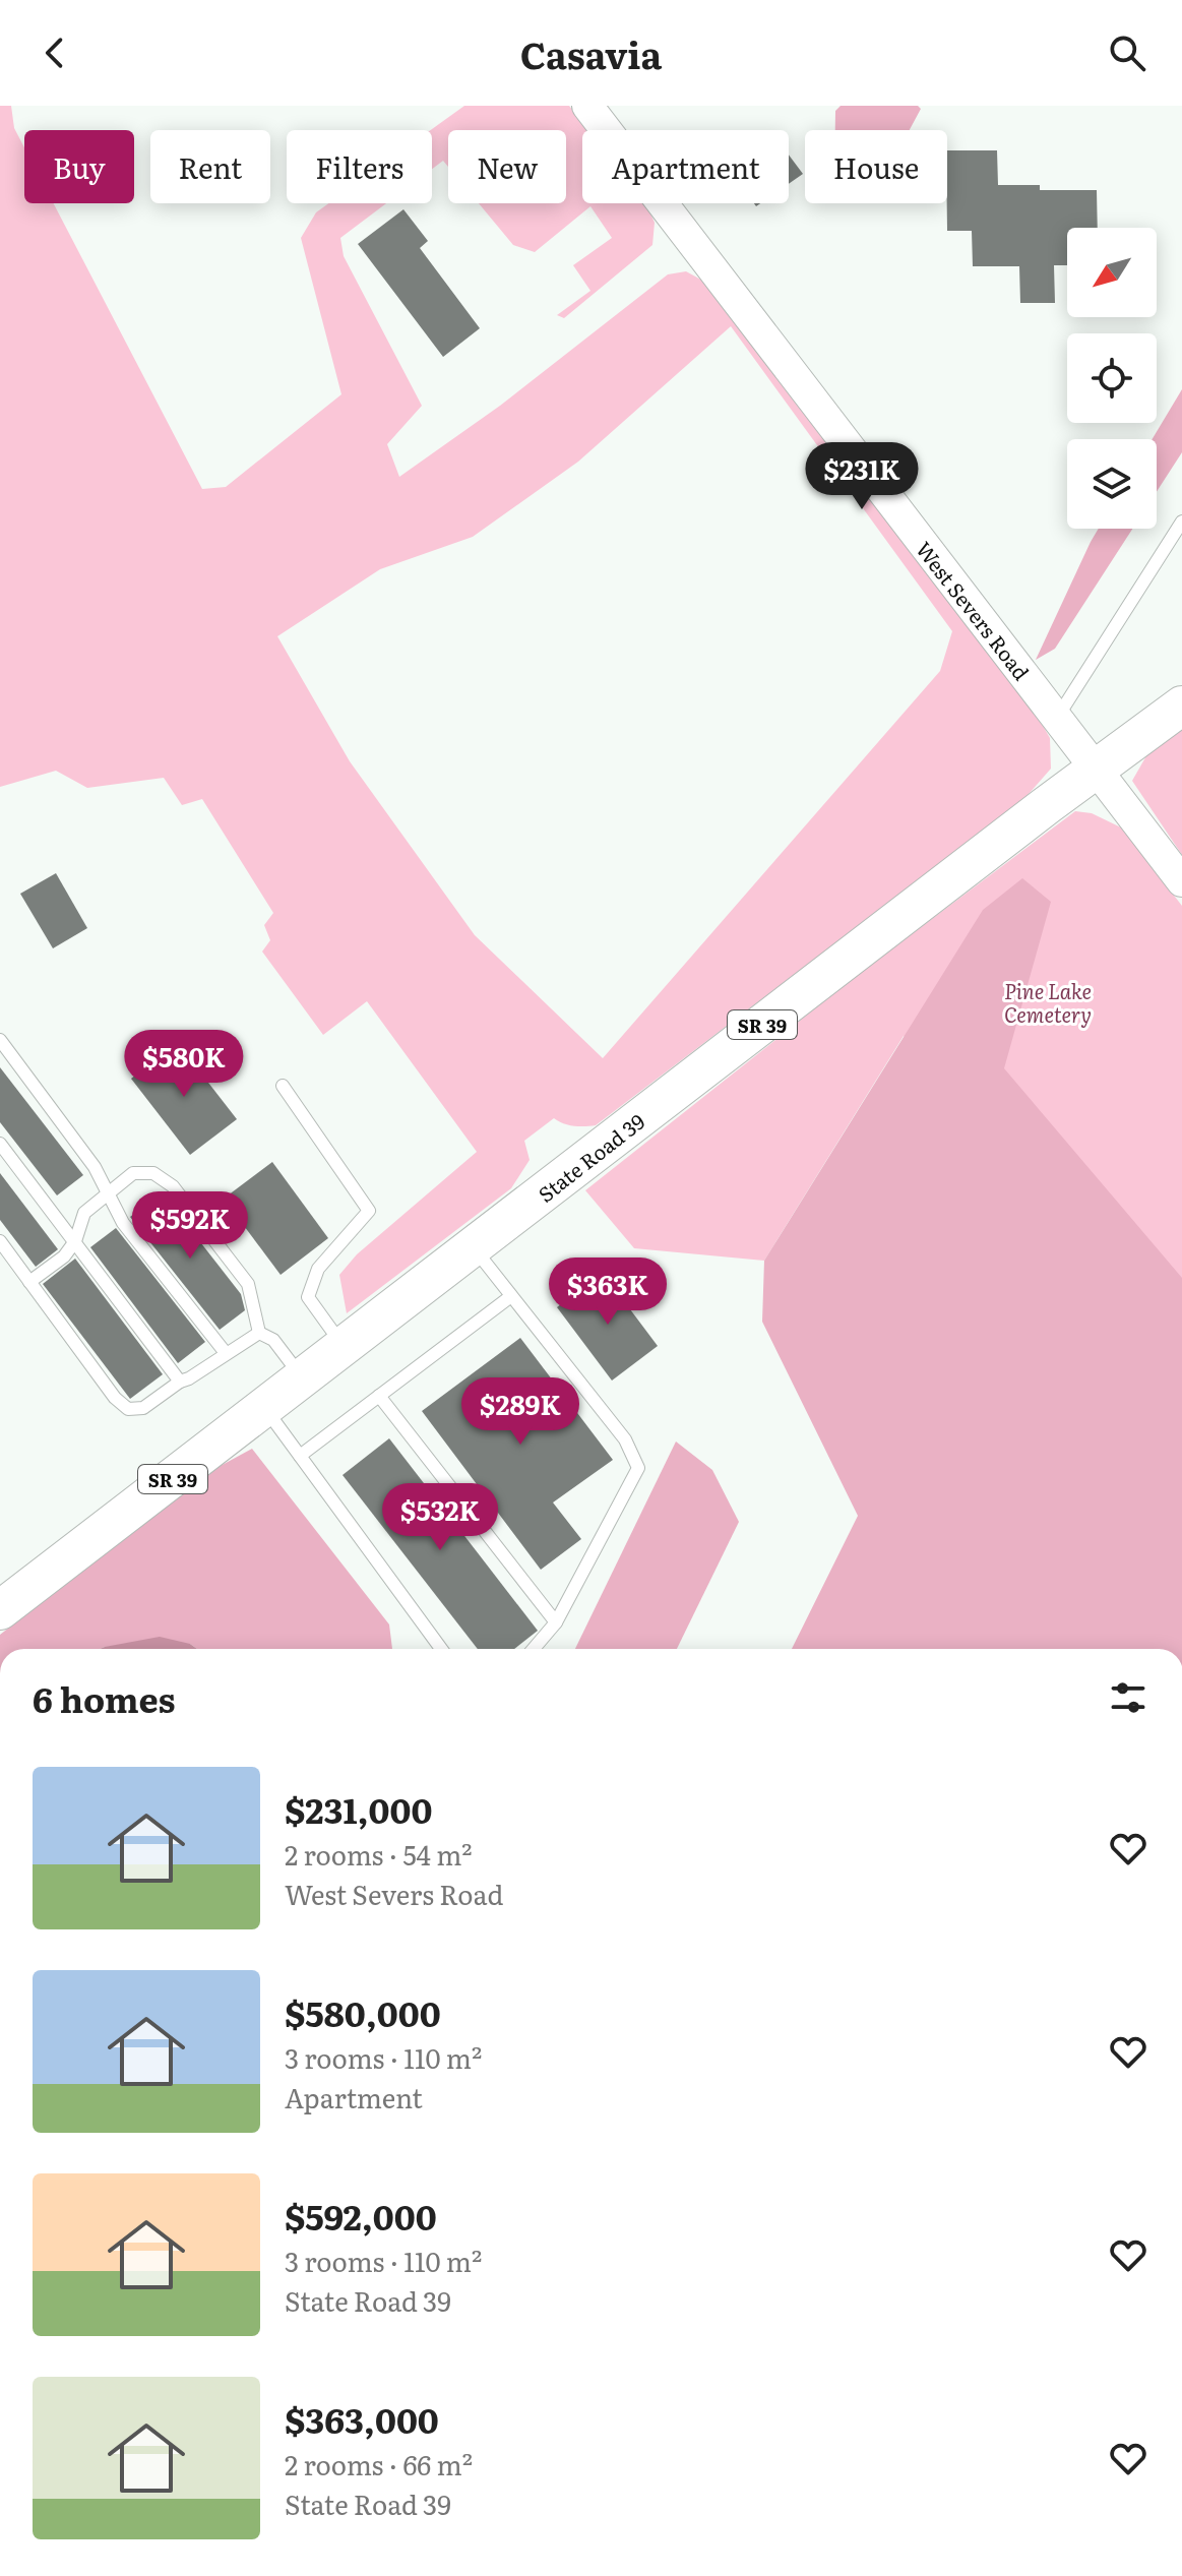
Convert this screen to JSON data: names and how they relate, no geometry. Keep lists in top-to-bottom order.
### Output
{
  "streets": {
    "main road": ["SR 39", "State Road 39"],
    "street": ["West Severs Road"]
  },
  "crossings": [
    ["West Severs Road", "State Road 39"]
  ],
  "parks": ["Pine Lake Cemetery"],
  "north": "bottom left",
  "page": {
    "header": "Casavia",
    "chip": [
      "Buy",
      "Rent",
      "Filters",
      "New",
      "Apartment",
      "House"
    ],
    "price": [
      "$231K",
      "$580K",
      "$592K",
      "$363K",
      "$289K",
      "$532K"
    ],
    "heading": "6 homes",
    "list": [
      {
        "name": "$231,000",
        "note": "2 rooms · 54 m² · West Severs Road"
      },
      {
        "name": "$580,000",
        "note": "3 rooms · 110 m² · Apartment"
      },
      {
        "name": "$592,000",
        "note": "3 rooms · 110 m² · State Road 39"
      },
      {
        "name": "$363,000",
        "note": "2 rooms · 66 m² · State Road 39"
      }
    ]
  }
}
